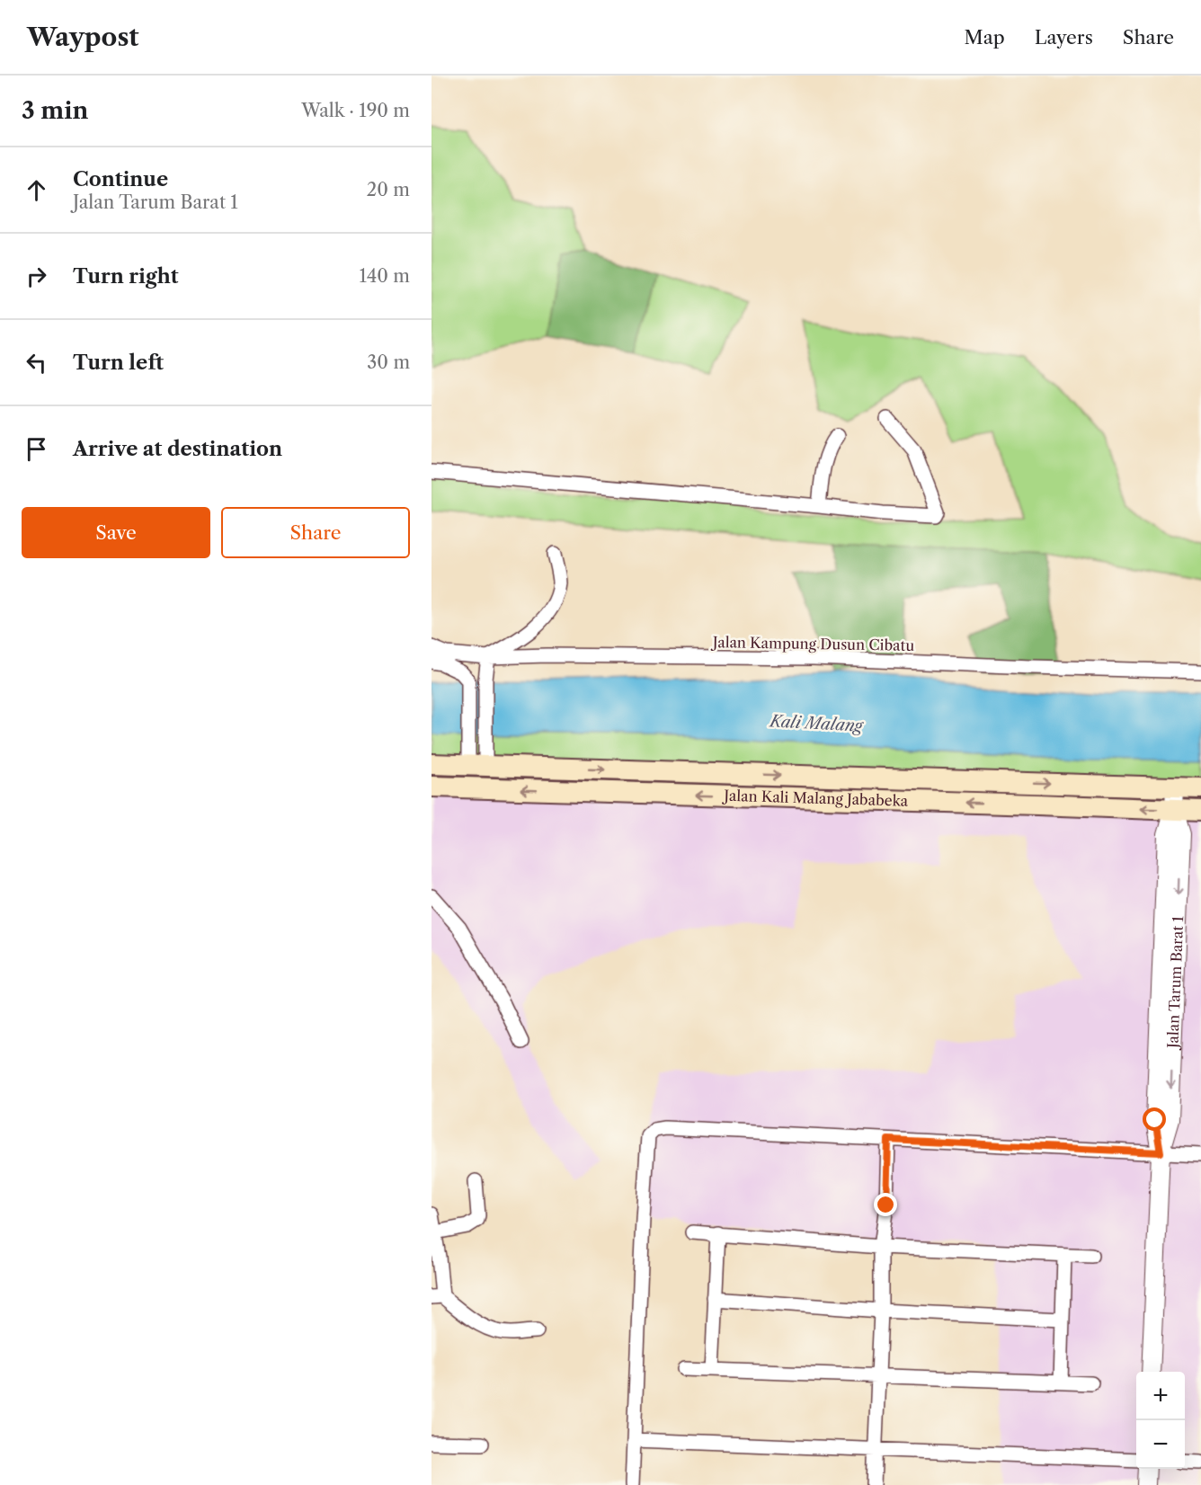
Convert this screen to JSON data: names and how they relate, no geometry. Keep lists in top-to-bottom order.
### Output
{
  "streets": {
    "main road": ["Jalan Kali Malang Jababeka"],
    "street": ["Jalan Kampung Dusun Cibatu", "Jalan Tarum Barat 1"]
  },
  "crossings": [
    ["Jalan Kali Malang Jababeka", "Jalan Tarum Barat 1"]
  ],
  "water": ["Kali Malang"],
  "page": {
    "header": "Waypost",
    "nav": ["Map", "Layers", "Share"],
    "heading": ["3 min", "Walk · 190 m"],
    "list": [
      ["Continue", "Jalan Tarum Barat 1", "20 m"],
      ["Turn right", "140 m"],
      ["Turn left", "30 m"],
      "Arrive at destination"
    ],
    "buttons": ["Save", "Share"],
    "map_buttons": ["+", "−"]
  }
}
